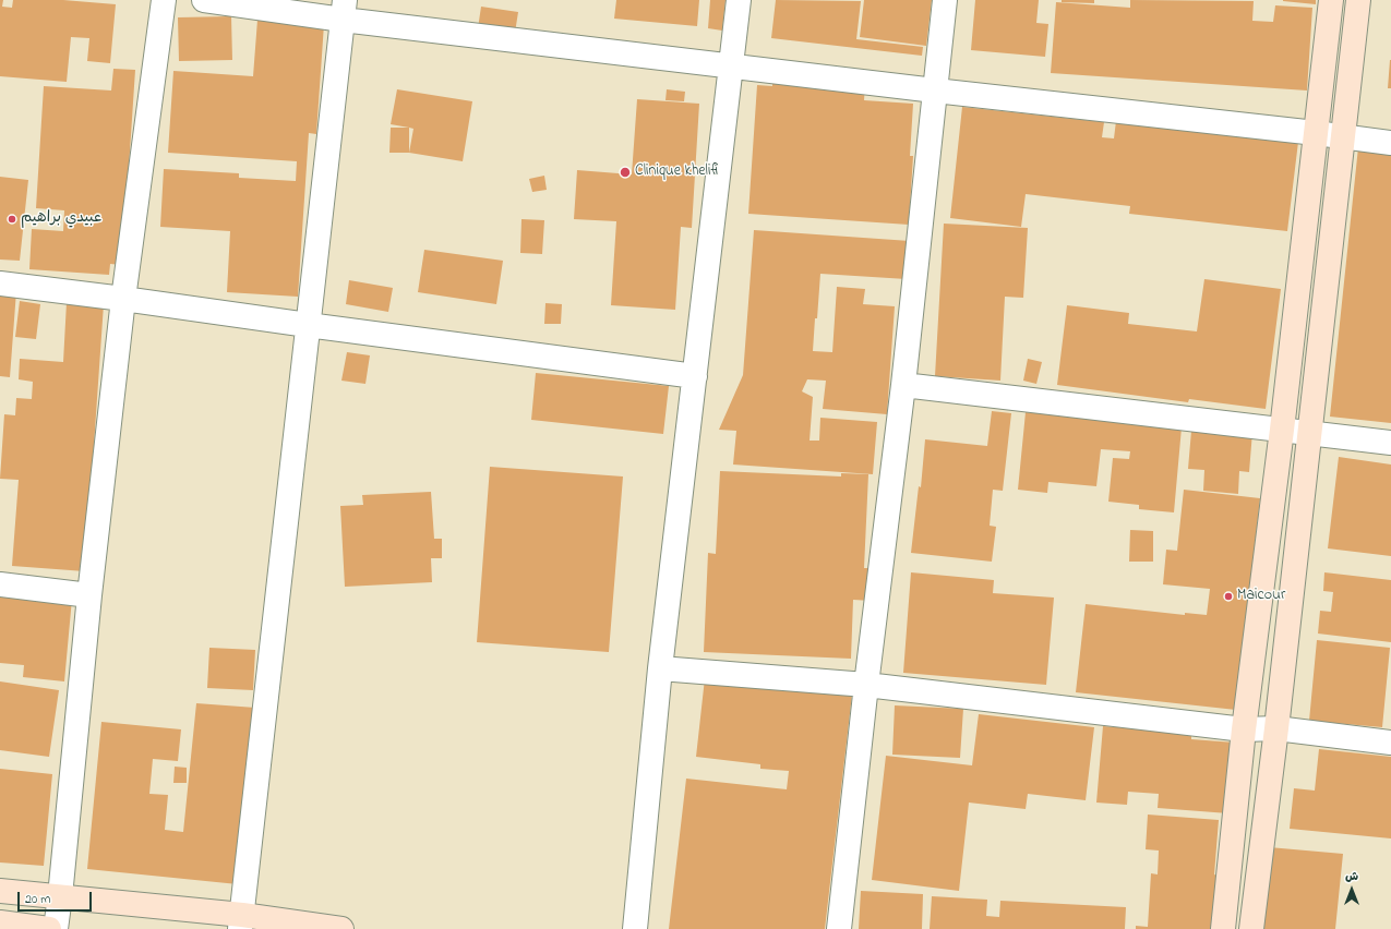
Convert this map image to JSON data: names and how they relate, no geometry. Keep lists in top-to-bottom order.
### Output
{
  "places": ["Clinique khelifi", "عبيدي براهيم", "Maicour"],
  "scale_bar": "20 m",
  "north": "top"
}
